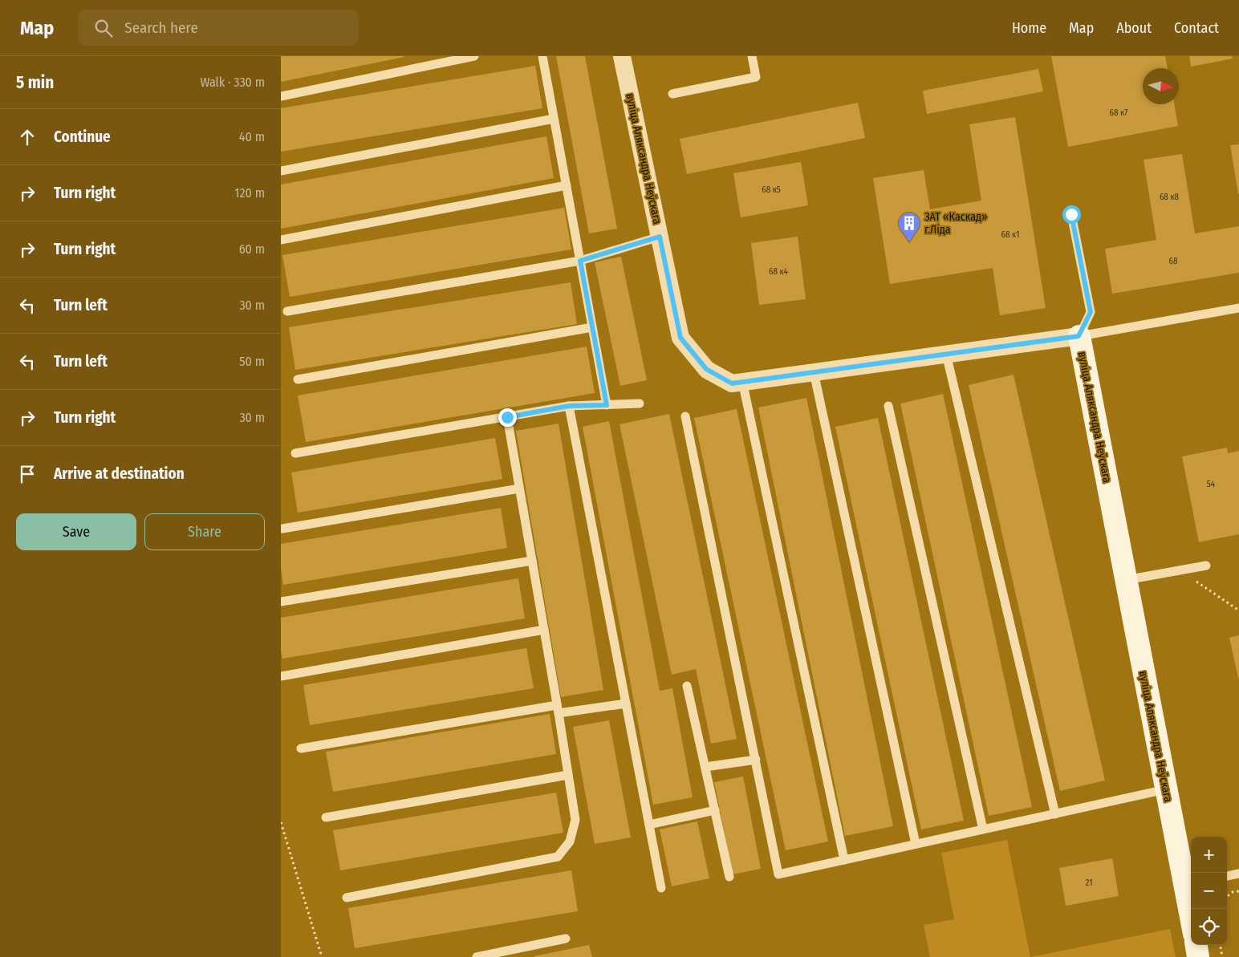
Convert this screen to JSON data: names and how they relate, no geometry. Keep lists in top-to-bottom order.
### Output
{
  "streets": {
    "street": ["вуліца Аляксандра Неўскага"]
  },
  "places": {
    "building": ["ЗАТ «Каскад» г.Ліда"]
  },
  "house_numbers": [
    "68 к7",
    "68 к5",
    "68 к8",
    "68 к1",
    "68",
    "68 к4",
    "54",
    "21"
  ],
  "north": "right",
  "page": {
    "header": "Map",
    "search": "Search here",
    "nav": [
      "Home",
      "Map",
      "About",
      "Contact"
    ],
    "heading": ["5 min", "Walk · 330 m"],
    "list": [
      ["Continue", "40 m"],
      ["Turn right", "120 m"],
      ["Turn right", "60 m"],
      ["Turn left", "30 m"],
      ["Turn left", "50 m"],
      ["Turn right", "30 m"],
      "Arrive at destination"
    ],
    "buttons": ["Save", "Share"],
    "map_buttons": ["+", "−"]
  }
}
